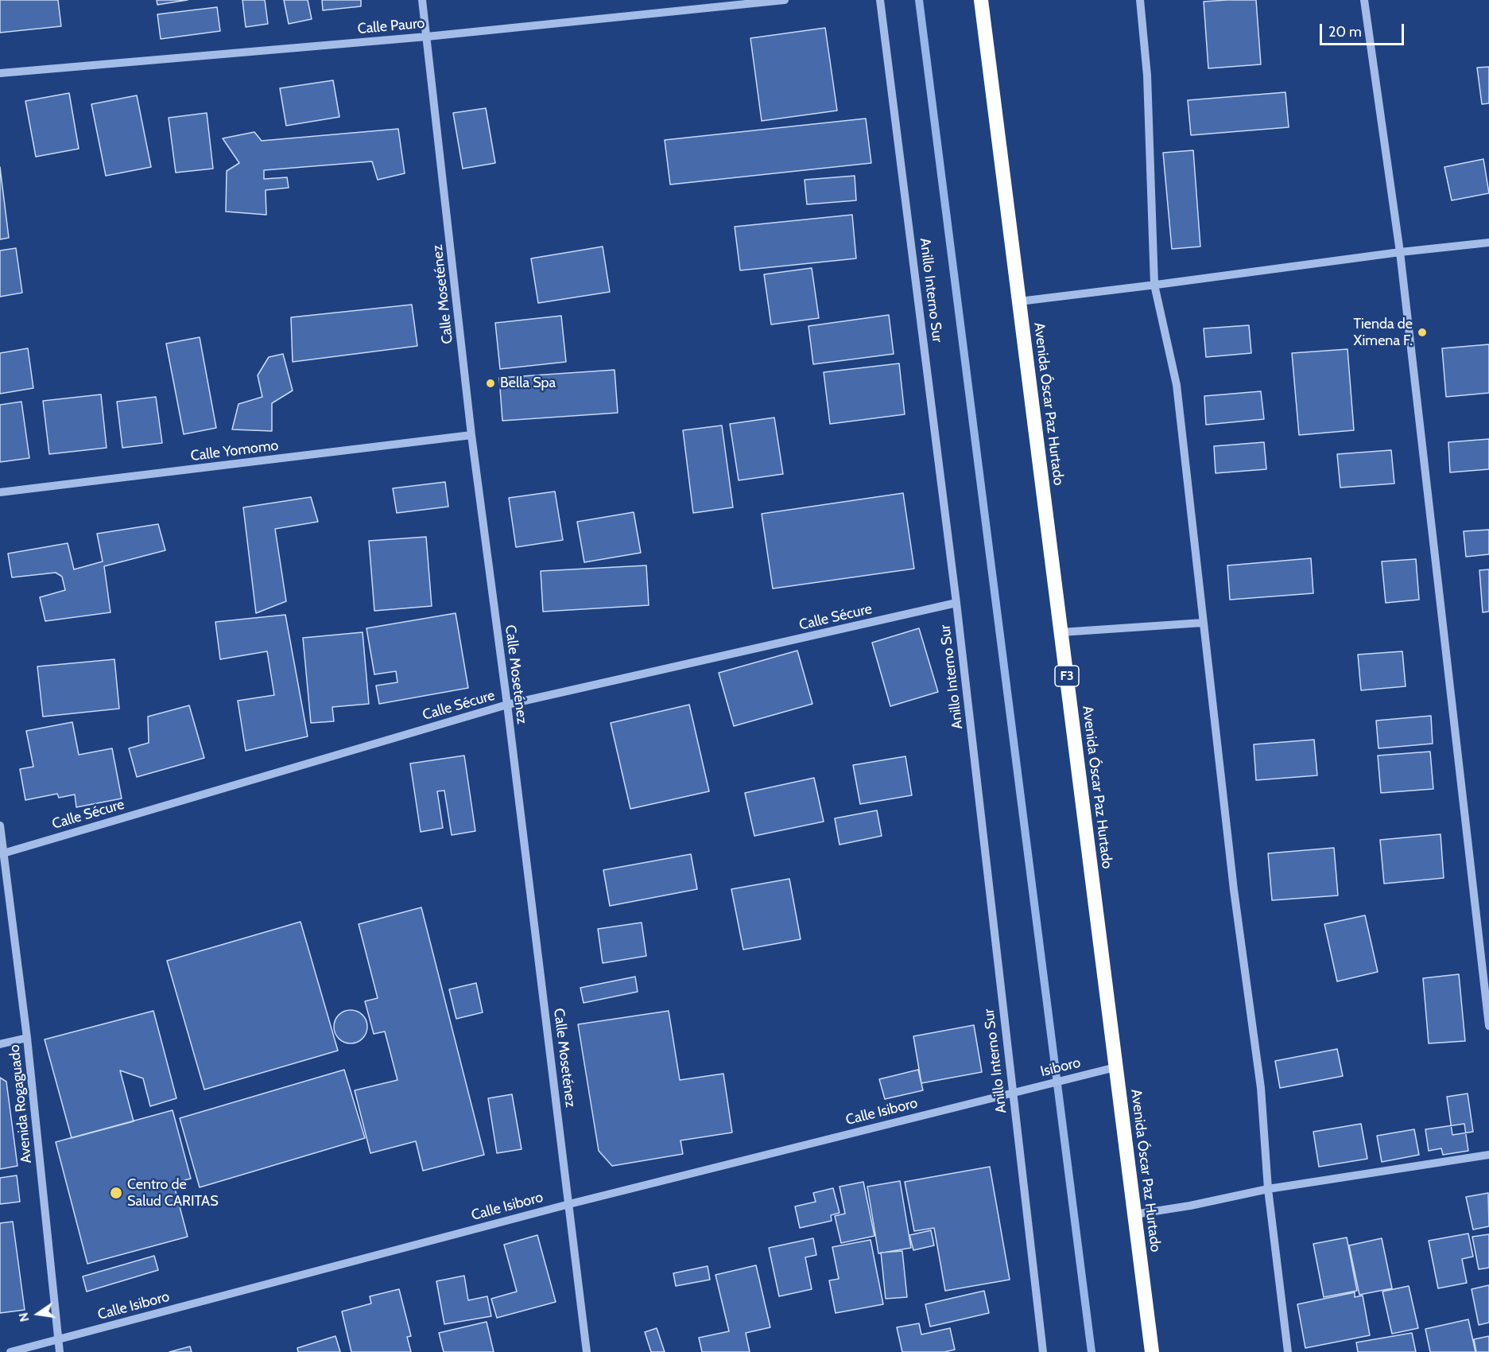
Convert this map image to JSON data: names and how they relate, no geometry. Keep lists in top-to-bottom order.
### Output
{
  "streets": {
    "highway": ["Avenida Óscar Paz Hurtado", "F3"],
    "street": [
      "Calle Pauro",
      "Anillo Interno Sur",
      "Calle Moseténez",
      "Calle Yomomo",
      "Calle Sécure",
      "Isiboro",
      "Avenida Rogaguado",
      "Calle Isiboro"
    ]
  },
  "crossings": [
    ["Calle Pauro", "Calle Moseténez"],
    ["Anillo Interno Sur", "Calle Sécure"],
    ["Anillo Interno Sur", "Isiboro"],
    ["Anillo Interno Sur", "Calle Isiboro"],
    ["Calle Moseténez", "Calle Yomomo"],
    ["Calle Moseténez", "Calle Sécure"],
    ["Calle Moseténez", "Calle Isiboro"],
    ["Avenida Óscar Paz Hurtado", "Isiboro"],
    ["Calle Sécure", "Avenida Rogaguado"],
    ["Isiboro", "Calle Isiboro"],
    ["Avenida Rogaguado", "Calle Isiboro"]
  ],
  "places": ["Tienda de Ximena F.", "Bella Spa", "Centro de Salud CARITAS"],
  "scale_bar": "20 m",
  "north": "left"
}
